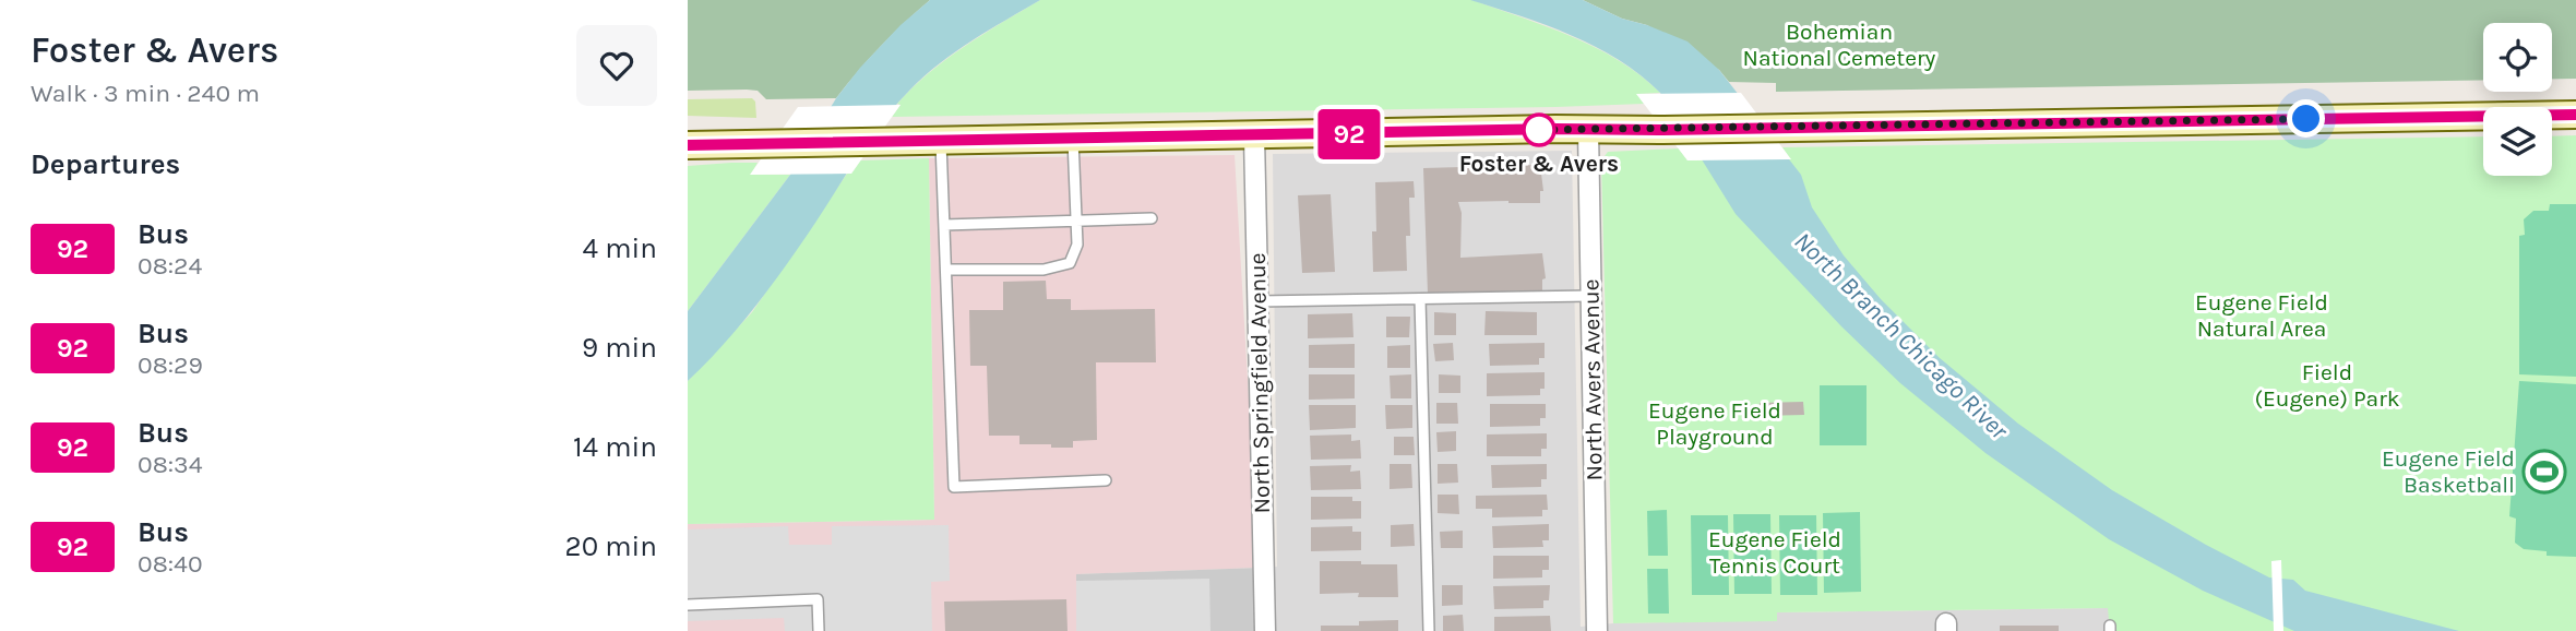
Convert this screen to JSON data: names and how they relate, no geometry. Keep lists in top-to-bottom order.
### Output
{
  "streets": {
    "street": ["North Avers Avenue", "North Springfield Avenue"]
  },
  "water": ["North Branch Chicago River"],
  "parks": [
    "Bohemian National Cemetery",
    "Eugene Field Natural Area",
    "Field (Eugene) Park",
    "Eugene Field Playground",
    "Eugene Field Tennis Court"
  ],
  "places": {
    "other": ["Foster & Avers"],
    "sports": ["Eugene Field Basketball"]
  },
  "lines": ["bus line 92"],
  "page": {
    "heading": [
      ["Foster & Avers", "Walk · 3 min · 240 m"],
      "Departures"
    ],
    "on_map": "92",
    "list": [
      {
        "mark": "92",
        "name": "Bus",
        "note": "08:24",
        "value": "4 min"
      },
      {
        "mark": "92",
        "name": "Bus",
        "note": "08:29",
        "value": "9 min"
      },
      {
        "mark": "92",
        "name": "Bus",
        "note": "08:34",
        "value": "14 min"
      },
      {
        "mark": "92",
        "name": "Bus",
        "note": "08:40",
        "value": "20 min"
      }
    ]
  }
}
